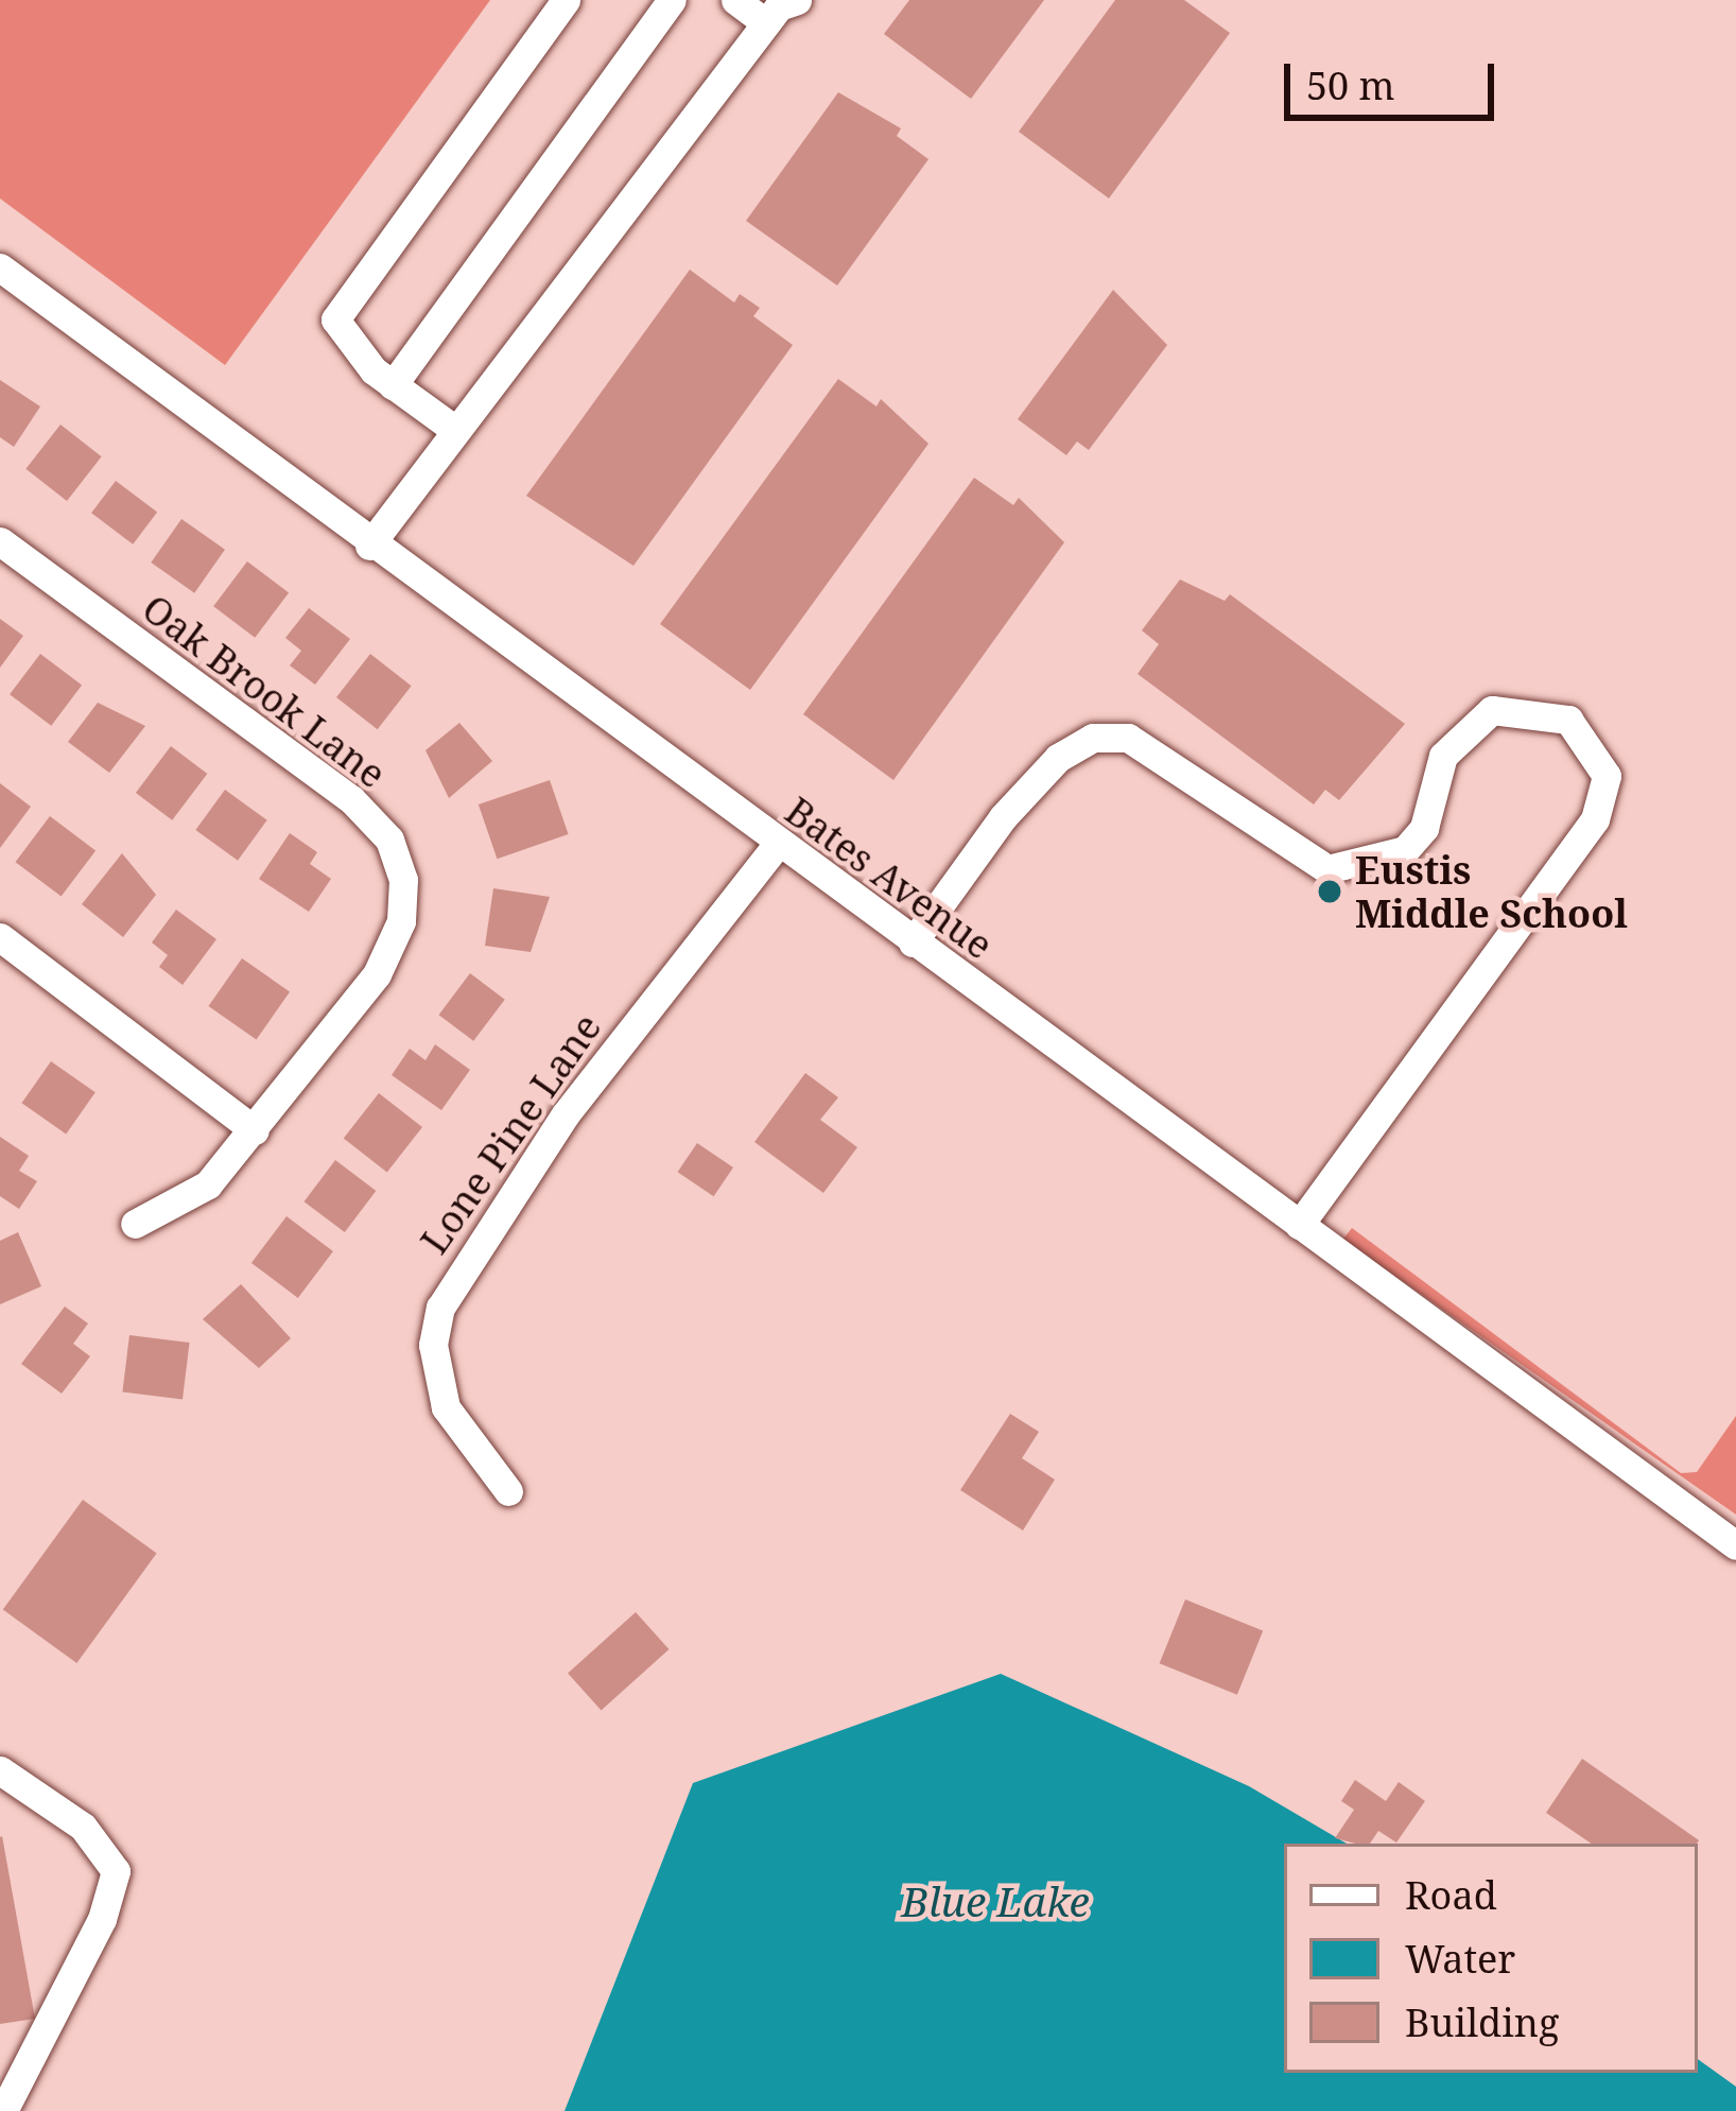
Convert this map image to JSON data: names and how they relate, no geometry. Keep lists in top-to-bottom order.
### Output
{
  "streets": {
    "street": ["Oak Brook Lane", "Bates Avenue", "Lone Pine Lane"]
  },
  "crossings": [
    ["Bates Avenue", "Lone Pine Lane"]
  ],
  "water": ["Blue Lake"],
  "places": ["Eustis Middle School"],
  "legend": ["Road", "Water", "Building"],
  "scale_bar": "50 m"
}
